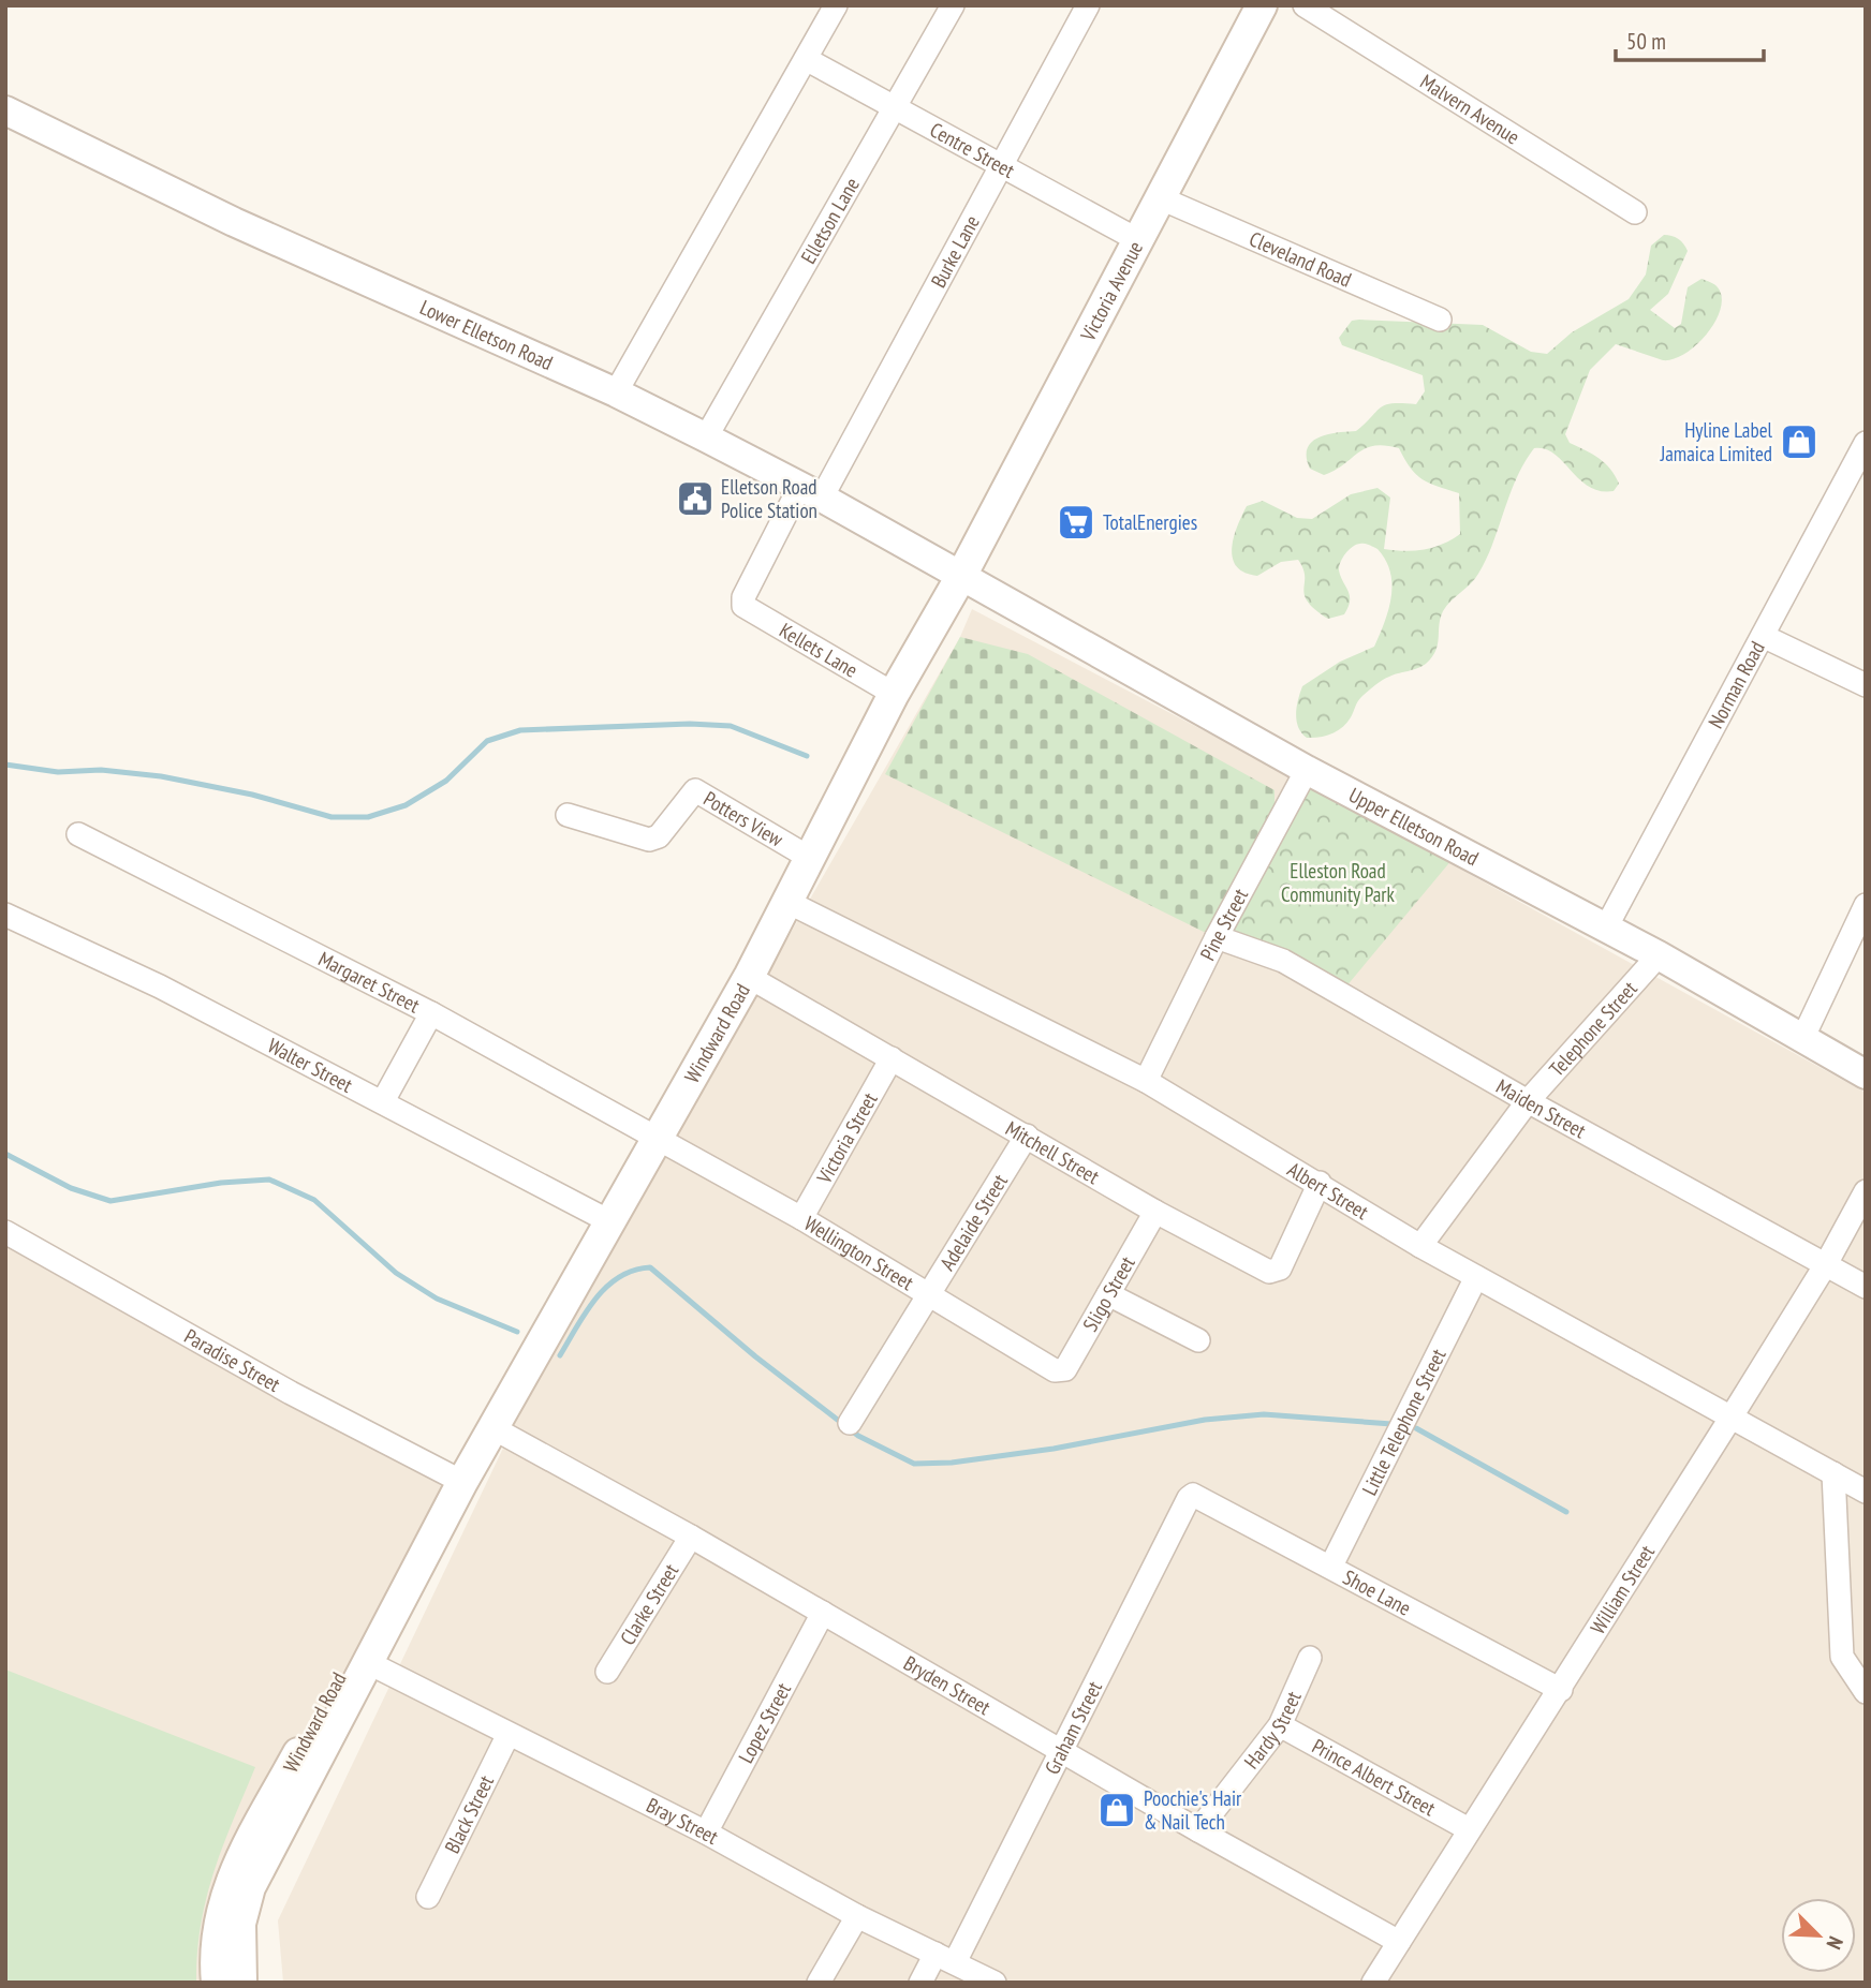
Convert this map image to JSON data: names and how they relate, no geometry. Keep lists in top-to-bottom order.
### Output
{
  "streets": {
    "main road": ["Victoria Avenue", "Windward Road"],
    "street": [
      "Malvern Avenue",
      "Centre Street",
      "Elletson Lane",
      "Burke Lane",
      "Cleveland Road",
      "Lower Elletson Road",
      "Kellets Lane",
      "Norman Road",
      "Potters View",
      "Upper Elletson Road",
      "Pine Street",
      "Margaret Street",
      "Telephone Street",
      "Walter Street",
      "Maiden Street",
      "Victoria Street",
      "Mitchell Street",
      "Albert Street",
      "Adelaide Street",
      "Wellington Street",
      "Sligo Street",
      "Paradise Street",
      "Little Telephone Street",
      "William Street",
      "Shoe Lane",
      "Clarke Street",
      "Bryden Street",
      "Lopez Street",
      "Graham Street",
      "Hardy Street",
      "Prince Albert Street",
      "Black Street",
      "Bray Street"
    ]
  },
  "crossings": [
    ["Centre Street", "Elletson Lane"],
    ["Centre Street", "Burke Lane"],
    ["Centre Street", "Victoria Avenue"],
    ["Elletson Lane", "Lower Elletson Road"],
    ["Burke Lane", "Lower Elletson Road"],
    ["Burke Lane", "Kellets Lane"],
    ["Cleveland Road", "Victoria Avenue"],
    ["Victoria Avenue", "Lower Elletson Road"],
    ["Victoria Avenue", "Upper Elletson Road"],
    ["Victoria Avenue", "Windward Road"],
    ["Lower Elletson Road", "Upper Elletson Road"],
    ["Lower Elletson Road", "Windward Road"],
    ["Kellets Lane", "Windward Road"],
    ["Norman Road", "Upper Elletson Road"],
    ["Potters View", "Windward Road"],
    ["Upper Elletson Road", "Pine Street"],
    ["Upper Elletson Road", "Telephone Street"],
    ["Upper Elletson Road", "Windward Road"],
    ["Pine Street", "Maiden Street"],
    ["Pine Street", "Albert Street"],
    ["Margaret Street", "Windward Road"],
    ["Margaret Street", "Wellington Street"],
    ["Telephone Street", "Maiden Street"],
    ["Telephone Street", "Albert Street"],
    ["Windward Road", "Walter Street"],
    ["Windward Road", "Mitchell Street"],
    ["Windward Road", "Albert Street"],
    ["Windward Road", "Wellington Street"],
    ["Windward Road", "Paradise Street"],
    ["Windward Road", "Bryden Street"],
    ["Windward Road", "Bray Street"],
    ["Maiden Street", "William Street"],
    ["Victoria Street", "Mitchell Street"],
    ["Victoria Street", "Wellington Street"],
    ["Mitchell Street", "Albert Street"],
    ["Mitchell Street", "Adelaide Street"],
    ["Mitchell Street", "Sligo Street"],
    ["Albert Street", "Little Telephone Street"],
    ["Albert Street", "William Street"],
    ["Adelaide Street", "Wellington Street"],
    ["Wellington Street", "Sligo Street"],
    ["Little Telephone Street", "Shoe Lane"],
    ["William Street", "Shoe Lane"],
    ["William Street", "Bryden Street"],
    ["William Street", "Prince Albert Street"],
    ["Shoe Lane", "Graham Street"],
    ["Clarke Street", "Bryden Street"],
    ["Bryden Street", "Lopez Street"],
    ["Bryden Street", "Graham Street"],
    ["Bryden Street", "Hardy Street"],
    ["Lopez Street", "Bray Street"],
    ["Graham Street", "Bray Street"],
    ["Hardy Street", "Prince Albert Street"],
    ["Black Street", "Bray Street"]
  ],
  "parks": ["Elleston Road Community Park"],
  "places": {
    "shop": ["Hyline Label Jamaica Limited", "Poochie's Hair & Nail Tech"],
    "public building": ["Elletson Road Police Station"],
    "supermarket": ["TotalEnergies"]
  },
  "scale_bar": "50 m",
  "north": "bottom right"
}
